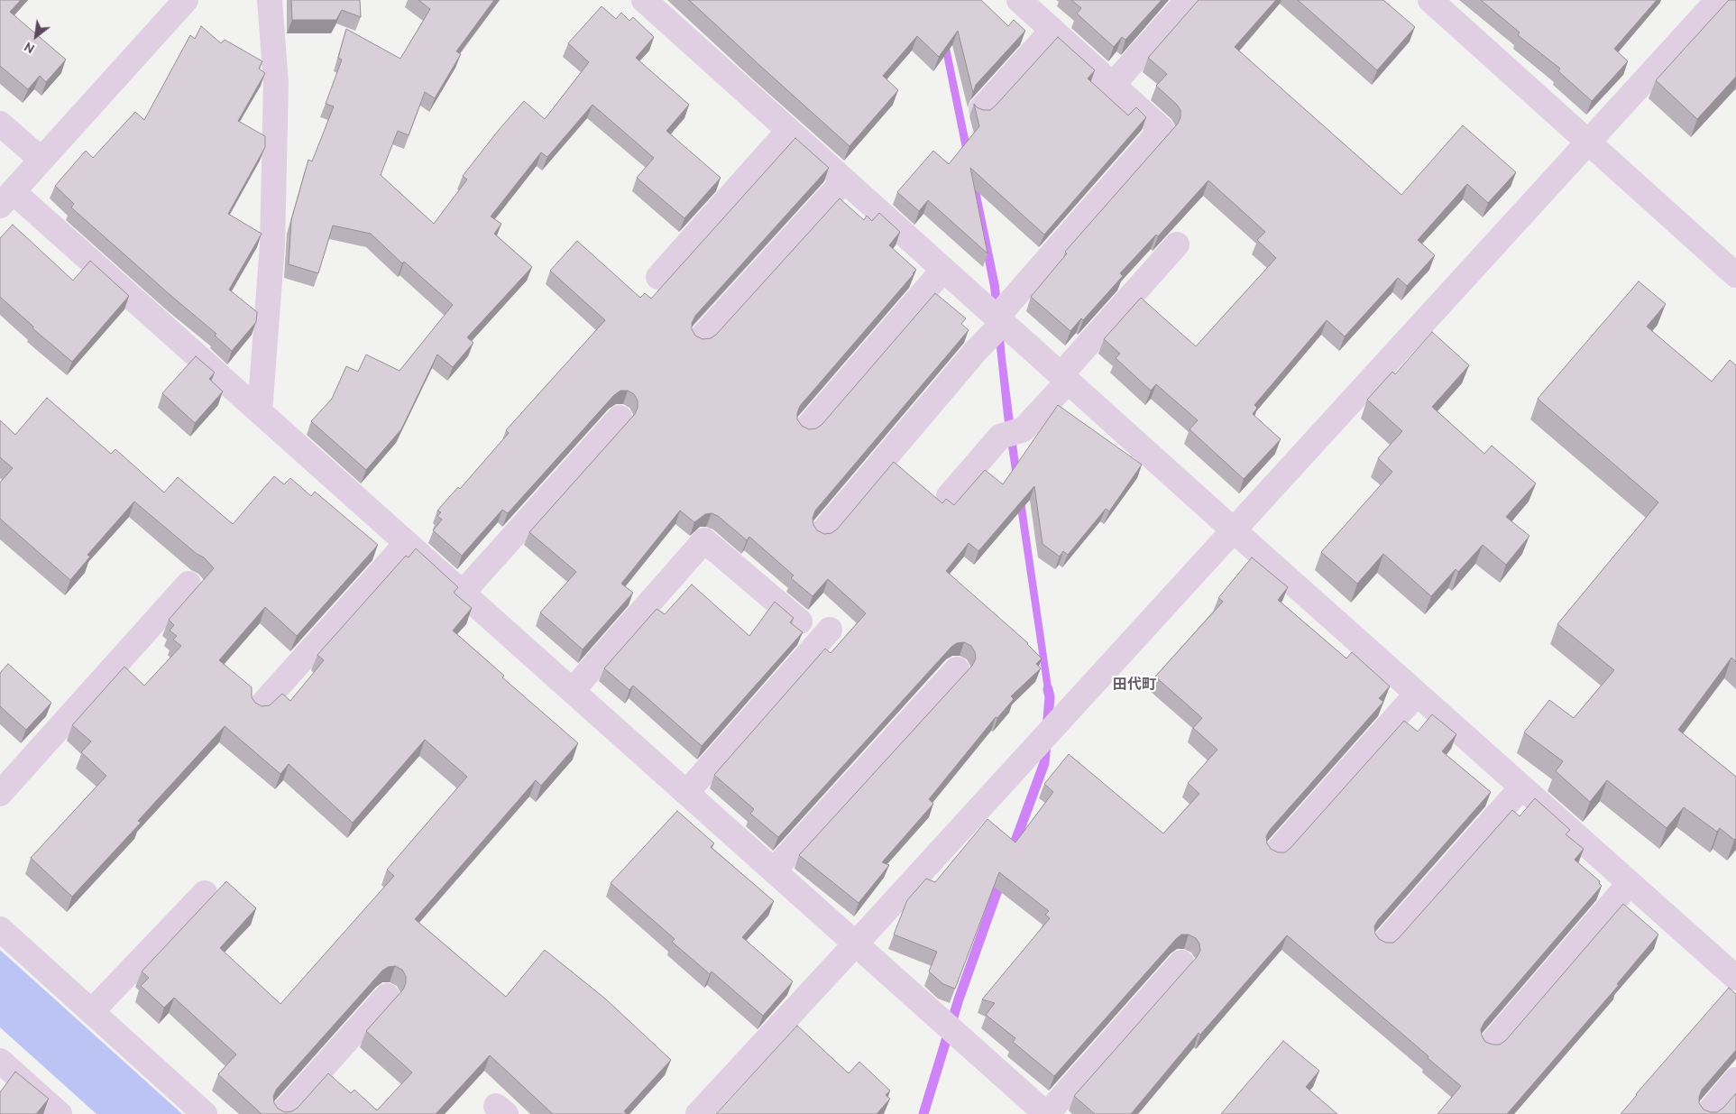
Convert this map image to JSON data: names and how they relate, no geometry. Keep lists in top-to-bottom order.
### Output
{
  "districts": ["田代町"],
  "north": "bottom left"
}
